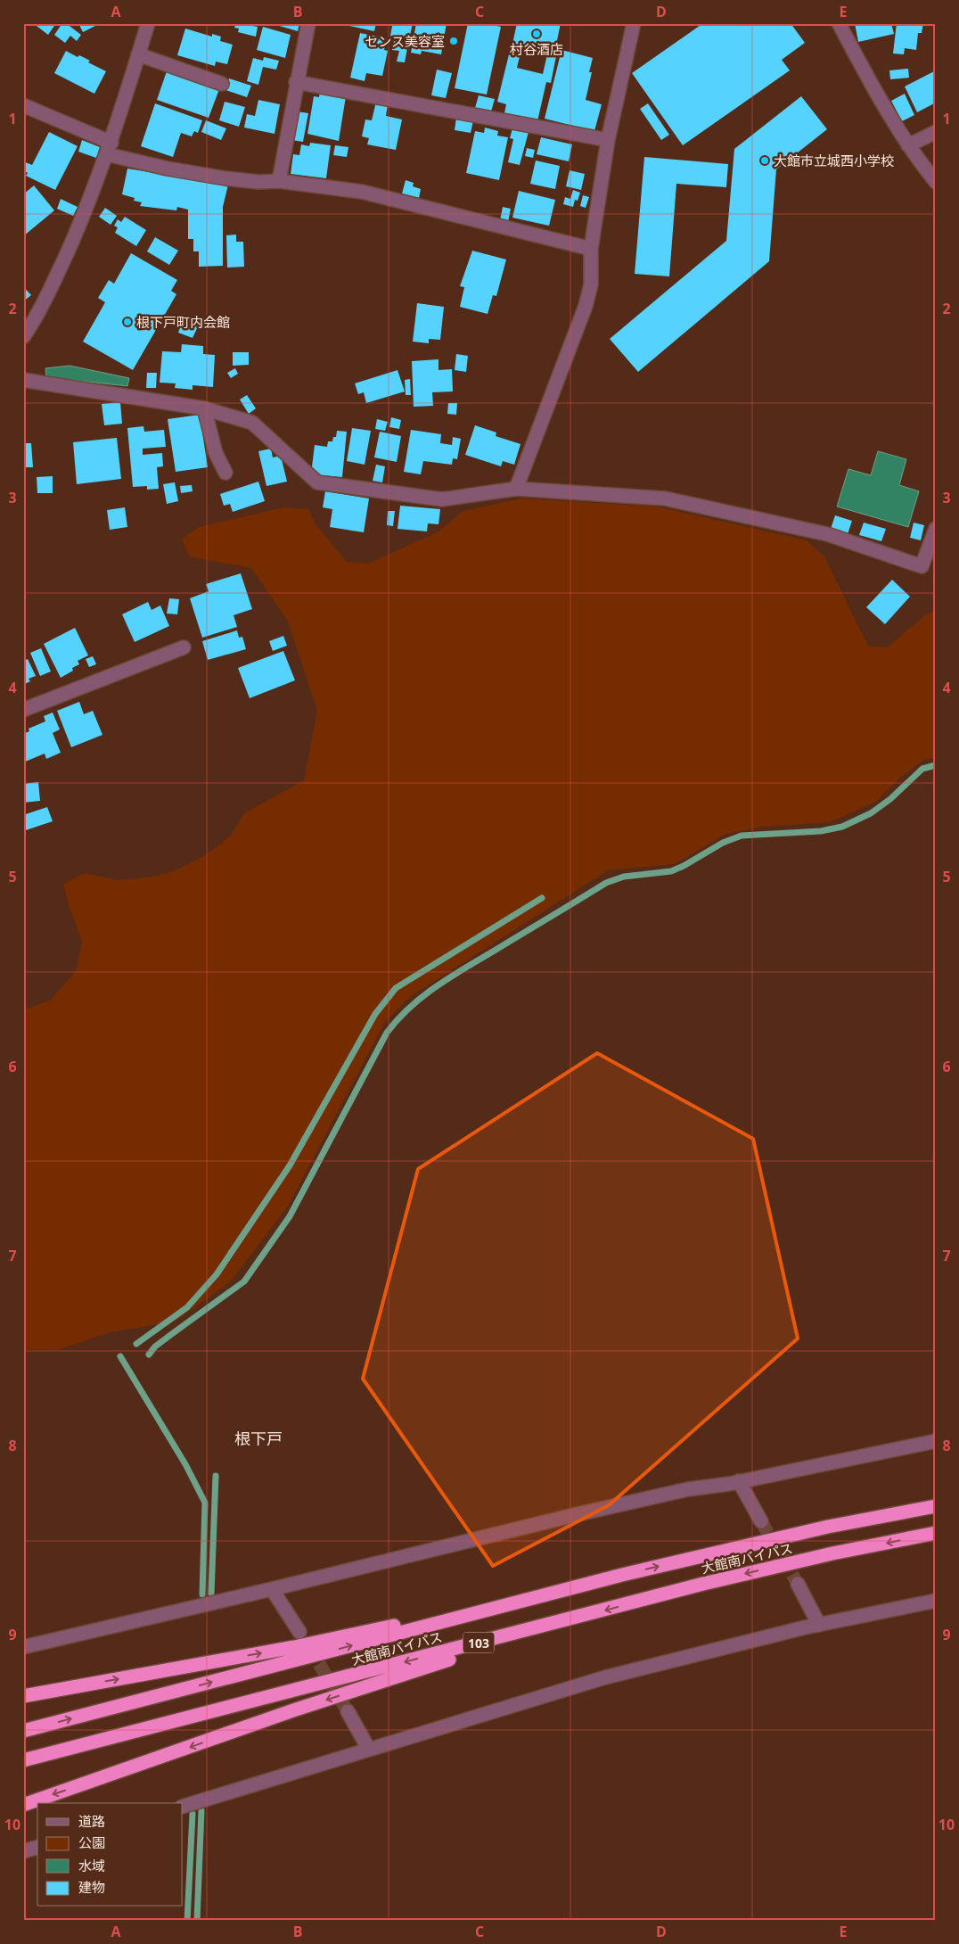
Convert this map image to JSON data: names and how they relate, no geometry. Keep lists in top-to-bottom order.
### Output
{
  "streets": {
    "highway": ["大館南バイパス", "103"]
  },
  "districts": ["根下戸"],
  "places": [
    "村谷酒店",
    "センス美容室",
    "大館市立城西小学校",
    "根下戸町内会館"
  ],
  "legend": [
    "道路",
    "公園",
    "水域",
    "建物"
  ],
  "grid": {
    "columns": [
      "A",
      "B",
      "C",
      "D",
      "E"
    ],
    "rows": [
      "1",
      "2",
      "3",
      "4",
      "5",
      "6",
      "7",
      "8",
      "9",
      "10"
    ]
  }
}
